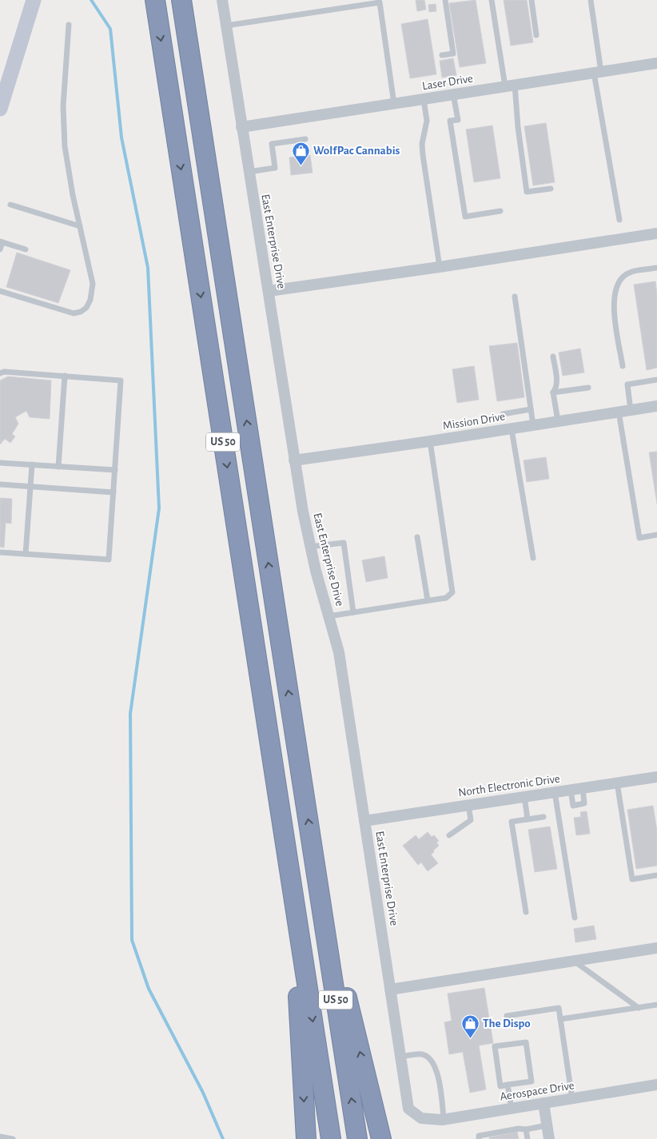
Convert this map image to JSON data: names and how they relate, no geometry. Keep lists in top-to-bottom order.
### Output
{
  "streets": {
    "highway": ["US 50"],
    "street": [
      "Laser Drive",
      "East Enterprise Drive",
      "Mission Drive",
      "North Electronic Drive",
      "Aerospace Drive"
    ]
  },
  "crossings": [
    ["Laser Drive", "East Enterprise Drive"],
    ["East Enterprise Drive", "Mission Drive"],
    ["East Enterprise Drive", "North Electronic Drive"],
    ["East Enterprise Drive", "Aerospace Drive"]
  ],
  "places": {
    "shop": ["WolfPac Cannabis", "The Dispo"]
  }
}
